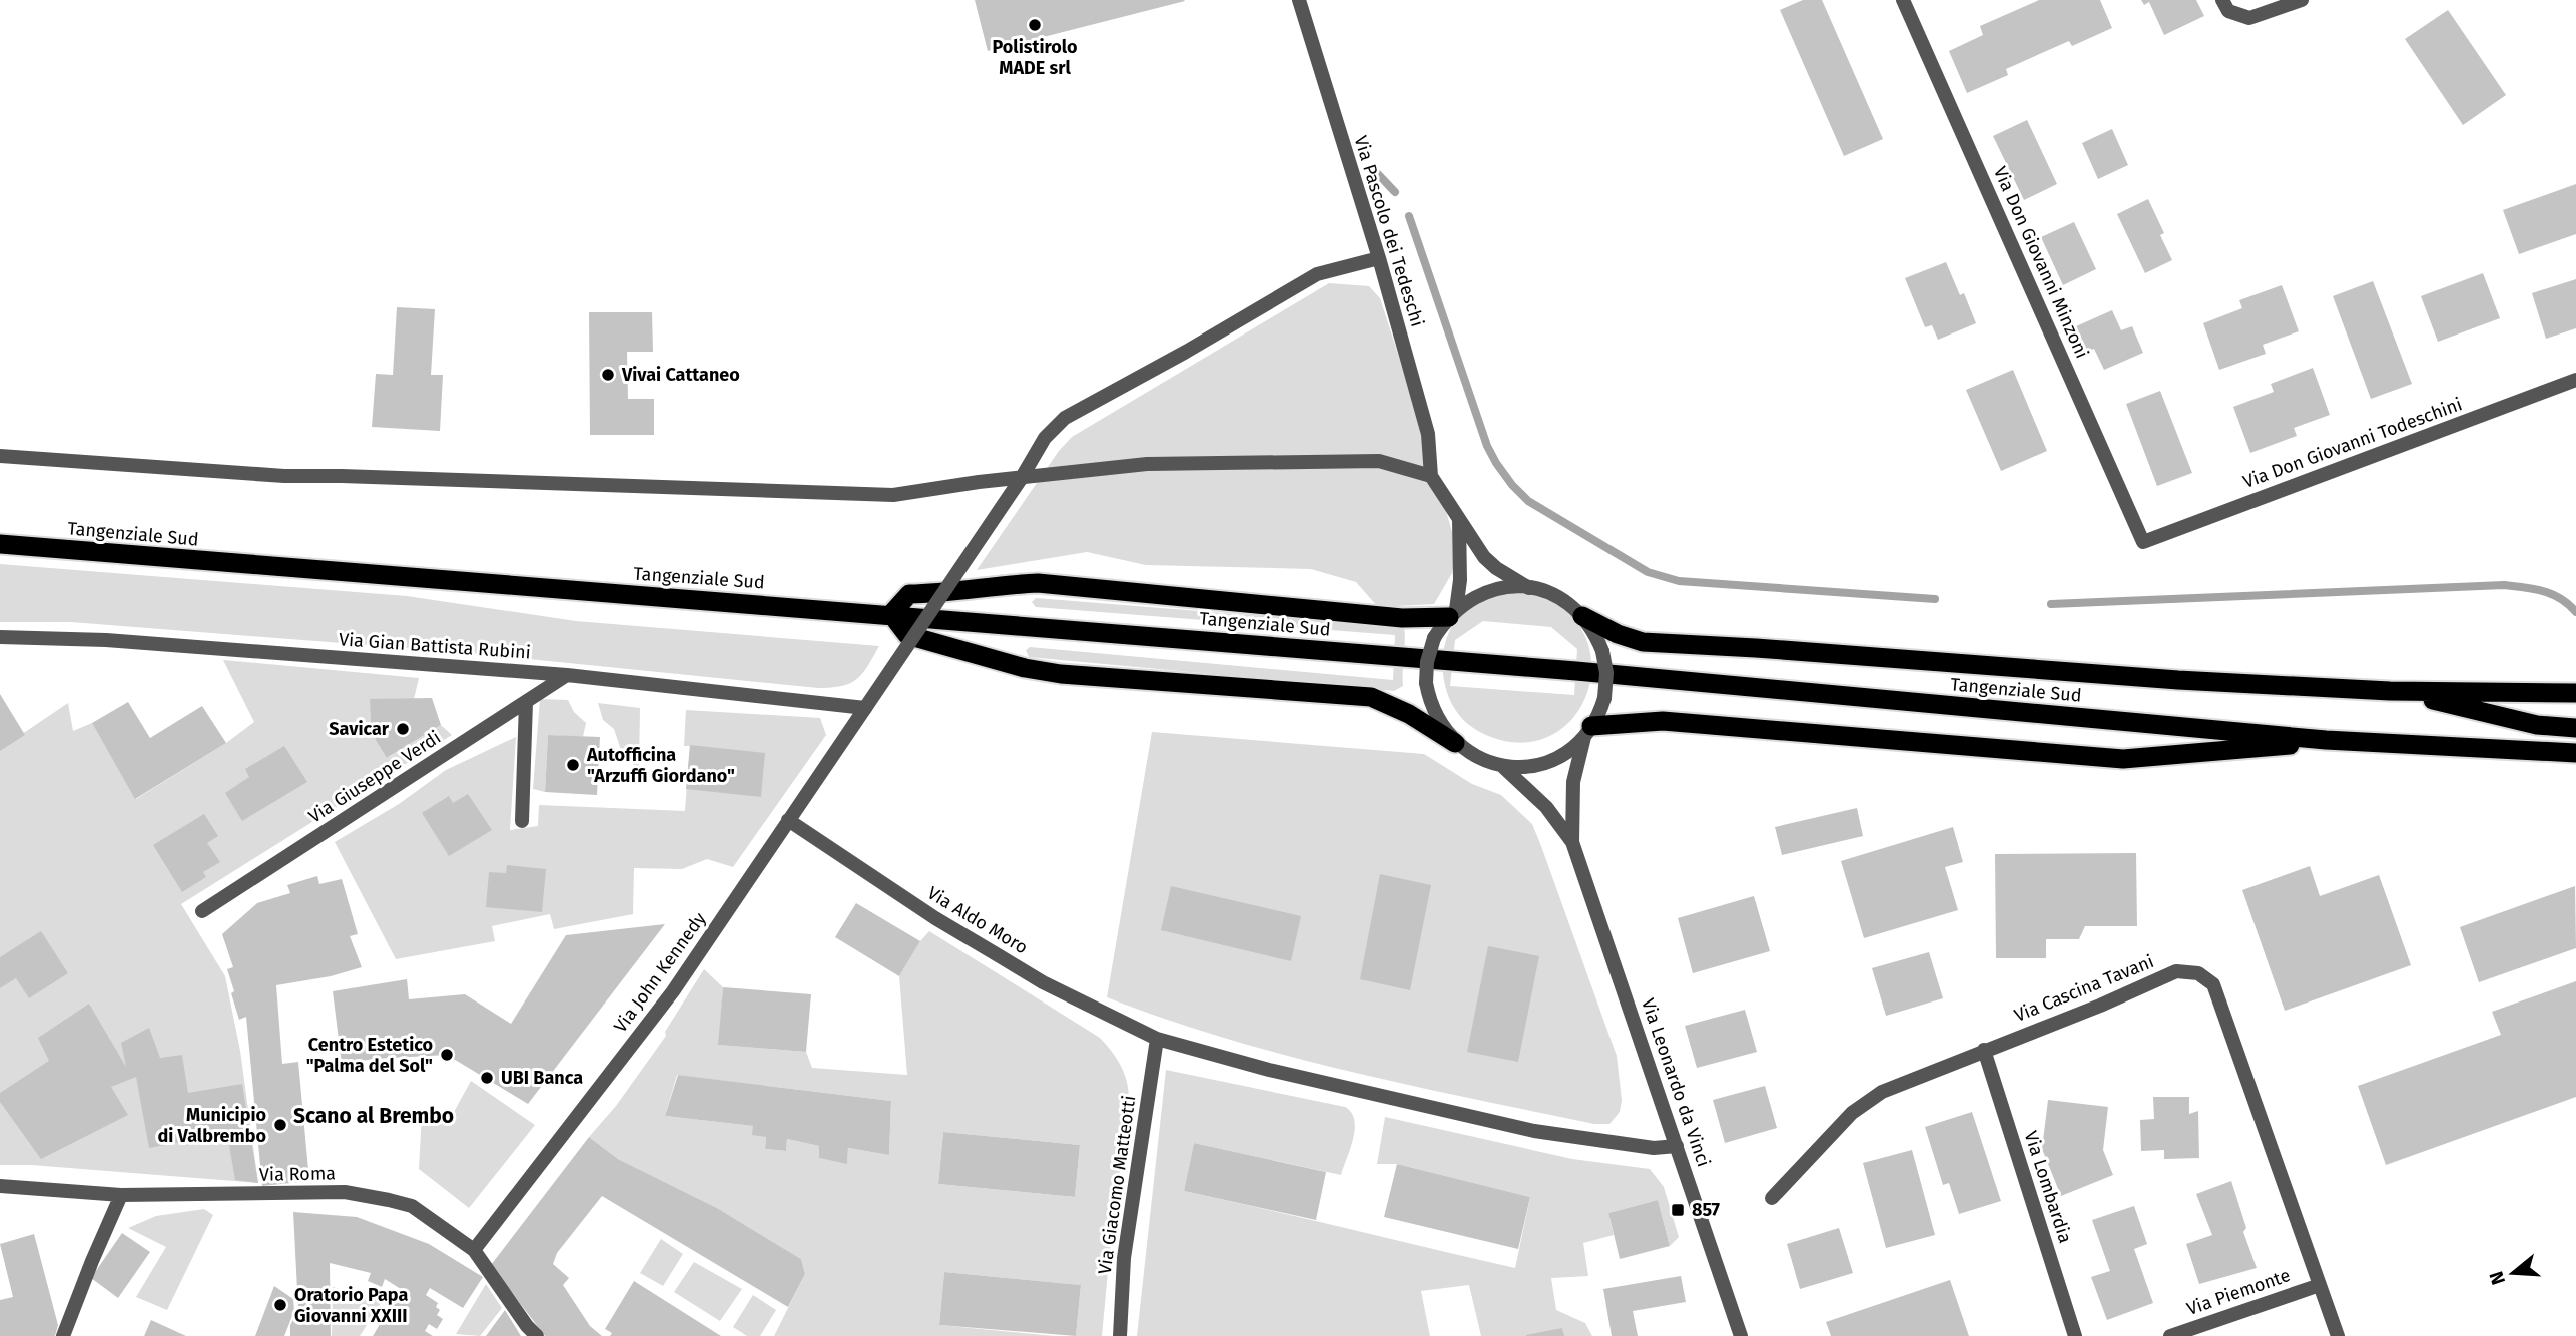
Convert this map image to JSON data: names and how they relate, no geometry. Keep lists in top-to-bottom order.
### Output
{
  "streets": {
    "highway": ["Tangenziale Sud"],
    "street": [
      "Via Pascolo dei Tedeschi",
      "Via Don Giovanni Minzoni",
      "Via Don Giovanni Todeschini",
      "Via Gian Battista Rubini",
      "Via Giuseppe Verdi",
      "Via Aldo Moro",
      "Via John Kennedy",
      "Via Cascina Tavani",
      "Via Leonardo da Vinci",
      "Via Roma",
      "Via Giacomo Matteotti",
      "Via Lombardia",
      "Via Piemonte"
    ]
  },
  "crossings": [
    ["Via Pascolo dei Tedeschi", "Via John Kennedy"],
    ["Via Don Giovanni Minzoni", "Via Don Giovanni Todeschini"],
    ["Via Gian Battista Rubini", "Via Giuseppe Verdi"],
    ["Via Gian Battista Rubini", "Via John Kennedy"],
    ["Via Aldo Moro", "Via John Kennedy"],
    ["Via Aldo Moro", "Via Leonardo da Vinci"],
    ["Via Aldo Moro", "Via Giacomo Matteotti"],
    ["Via John Kennedy", "Via Roma"],
    ["Via Cascina Tavani", "Via Lombardia"],
    ["Via Cascina Tavani", "Via Piemonte"]
  ],
  "districts": ["Scano al Brembo"],
  "places": {
    "other": [
      "Polistirolo MADE srl",
      "Vivai Cattaneo",
      "Savicar",
      "Autofficina \"Arzuffi Giordano\"",
      "Centro Estetico \"Palma del Sol\"",
      "UBI Banca",
      "Municipio di Valbrembo",
      "Oratorio Papa Giovanni XXIII"
    ],
    "transit": ["857"]
  },
  "north": "left"
}
